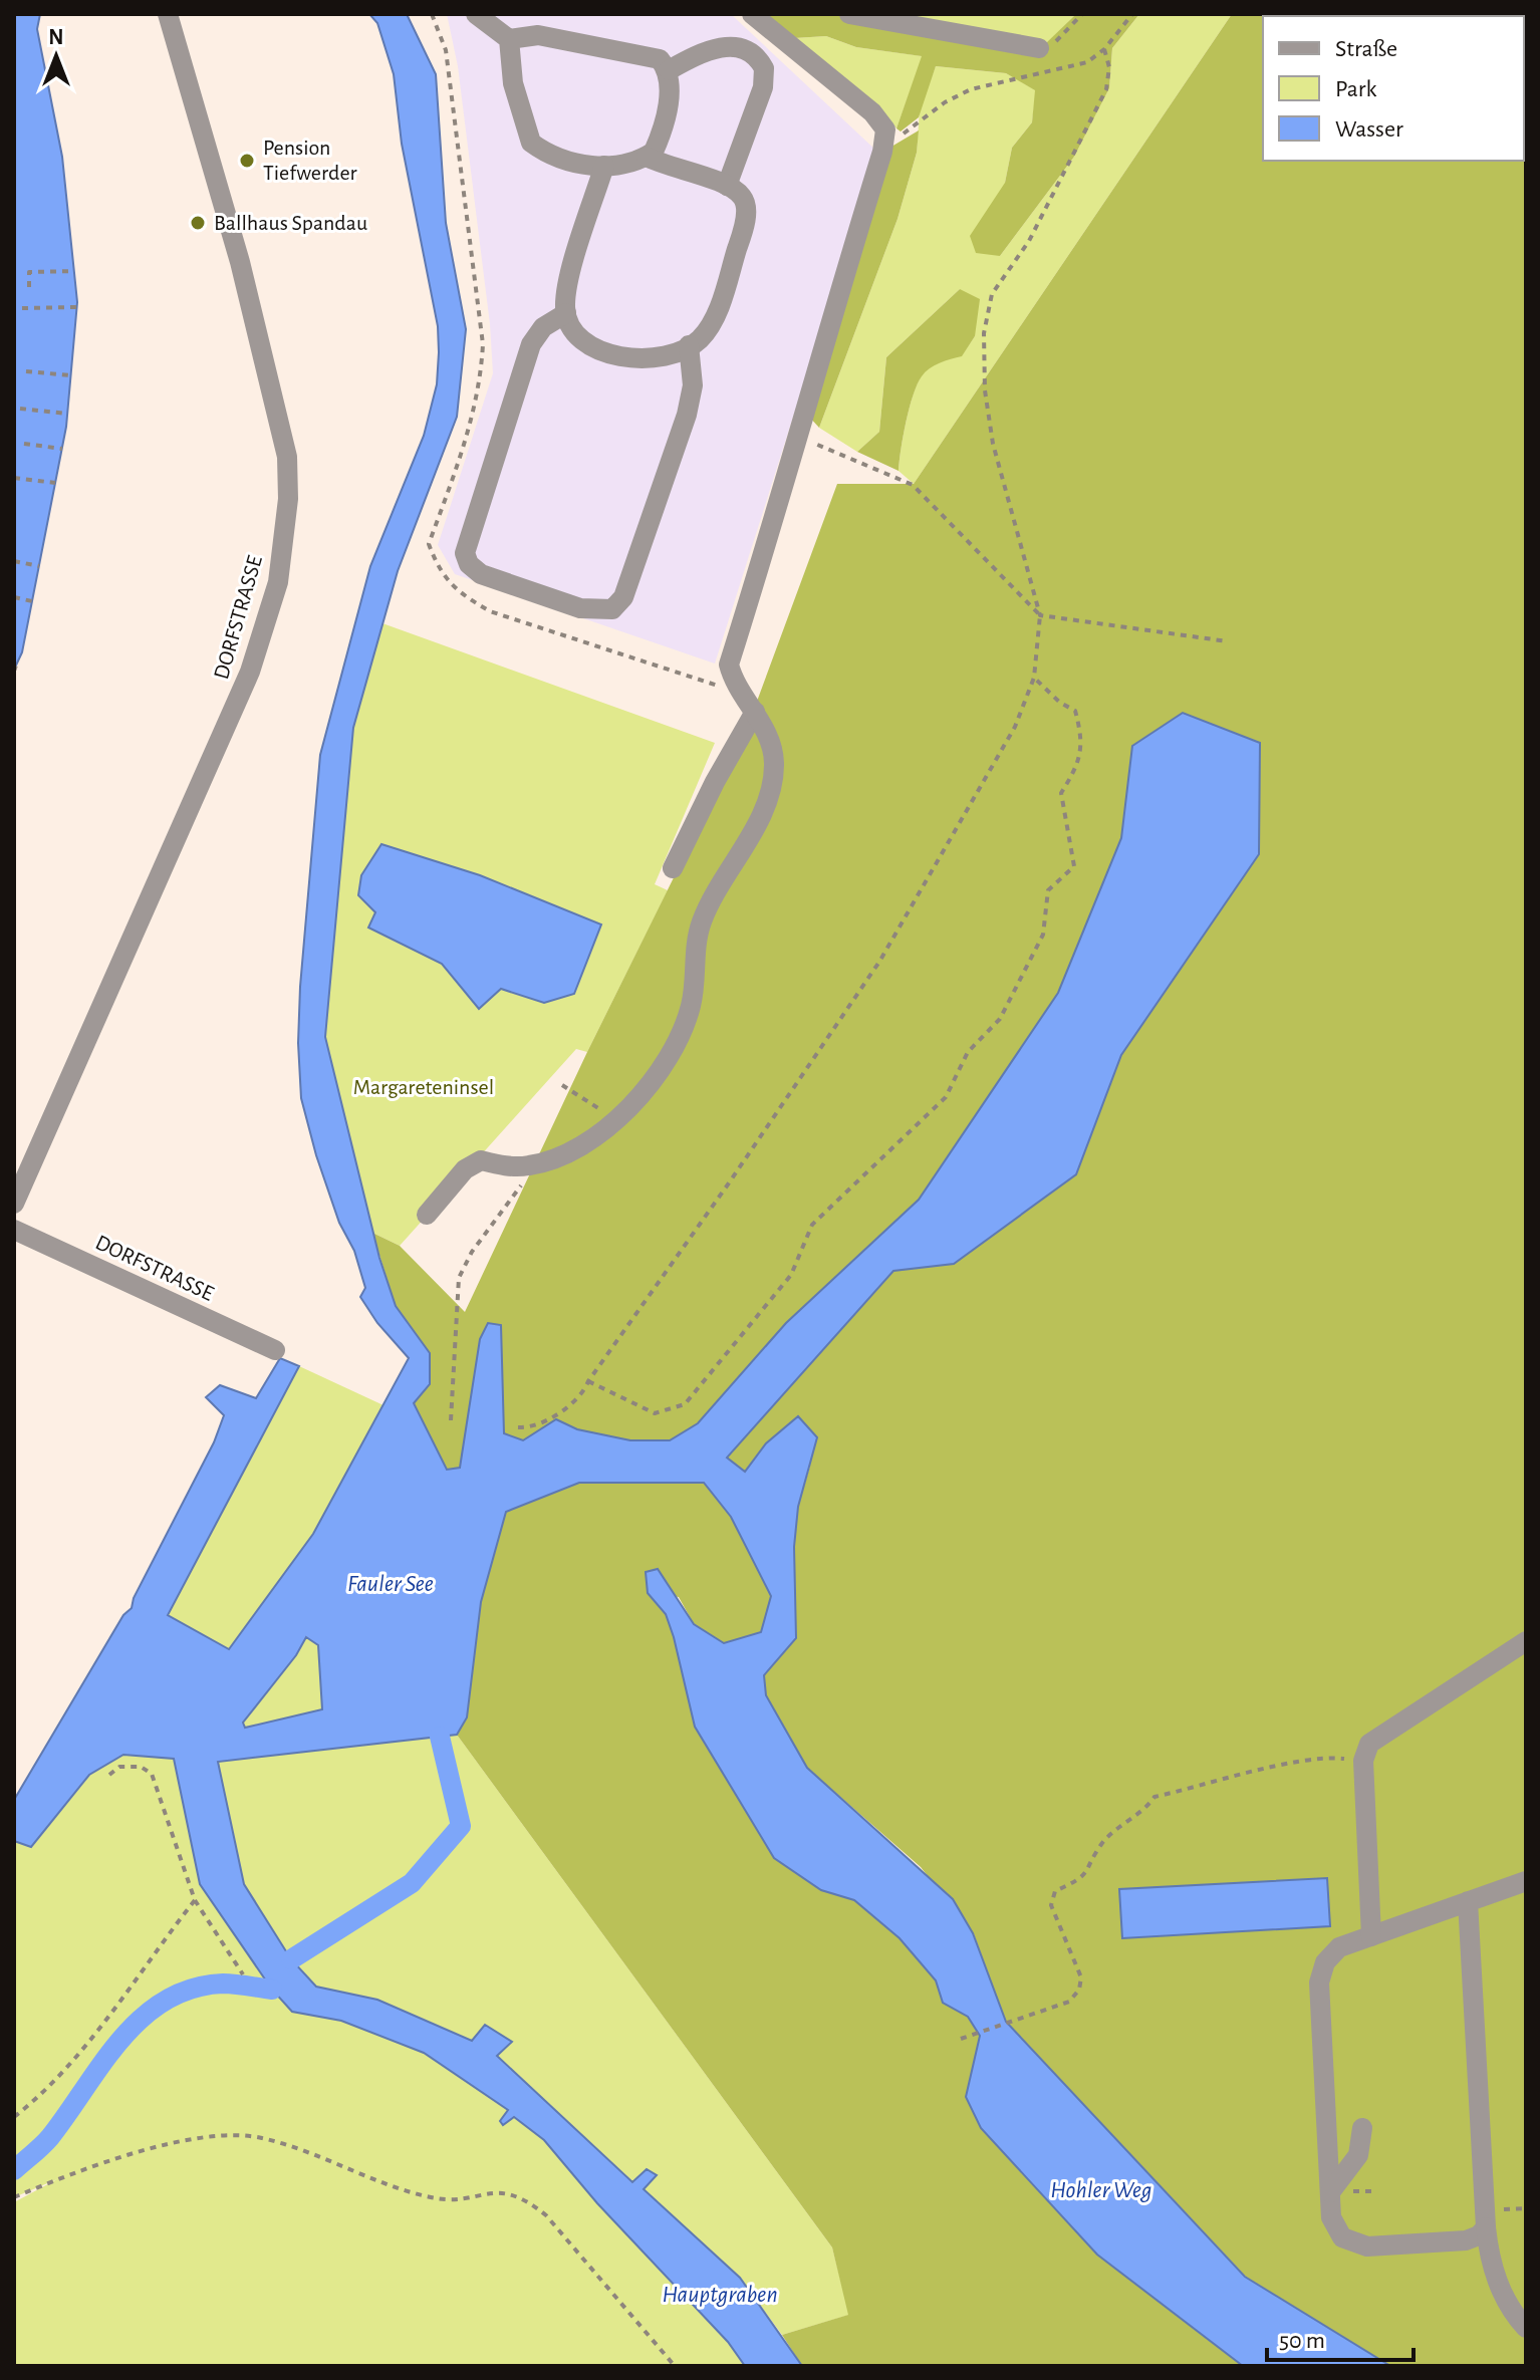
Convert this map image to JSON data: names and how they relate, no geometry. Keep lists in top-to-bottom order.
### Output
{
  "streets": {
    "street": ["DORFSTRASSE"]
  },
  "water": ["Fauler See", "Hohler Weg", "Hauptgraben"],
  "parks": ["Margareteninsel"],
  "places": ["Pension Tiefwerder", "Ballhaus Spandau"],
  "legend": ["Straße", "Park", "Wasser"],
  "scale_bar": "50 m",
  "north": "top"
}
